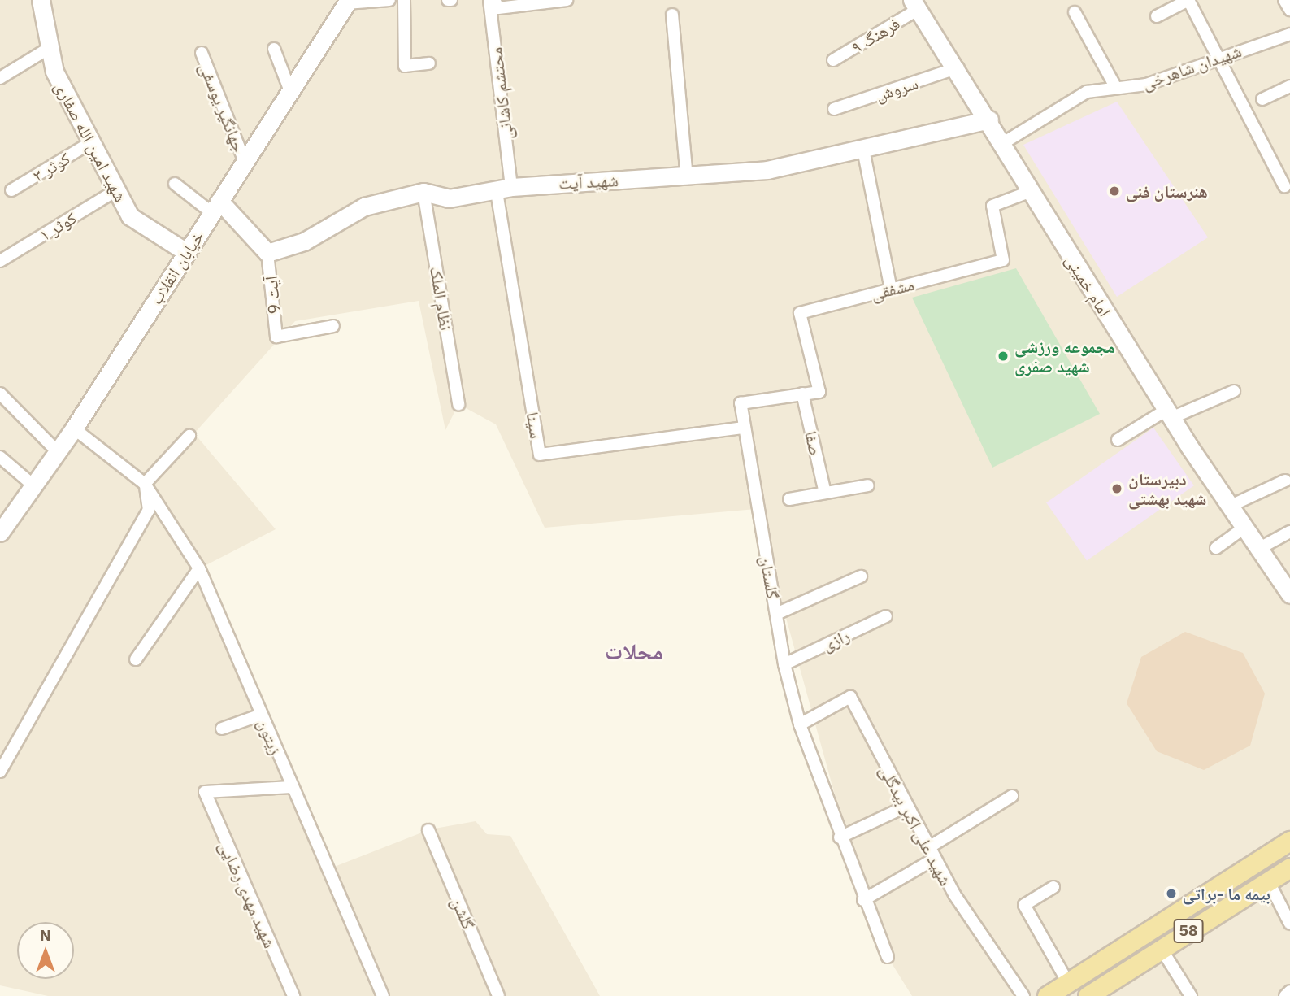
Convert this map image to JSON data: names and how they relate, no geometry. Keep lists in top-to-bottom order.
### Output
{
  "streets": {
    "main road": [
      "شهید امین الله صفاری",
      "شهید آیت",
      "خیابان انقلاب",
      "امام خمینی",
      "58"
    ],
    "street": [
      "فرهنگ ۹",
      "شهیدان شاهرخی",
      "سروش",
      "محتشم کاشانی",
      "جهانگیر یوسفی",
      "کوثر ۳",
      "کوثر ۱",
      "مشفقی",
      "آیت 9",
      "نظام الملک",
      "سینا",
      "صفا",
      "گلستان",
      "رازی",
      "زیتون",
      "شهید علی اکبر بیدگلی",
      "شهید مهدی رضایی",
      "گلشن"
    ]
  },
  "crossings": [
    ["فرهنگ ۹", "امام خمینی"],
    ["شهیدان شاهرخی", "امام خمینی"],
    ["سروش", "امام خمینی"],
    ["محتشم کاشانی", "شهید آیت"],
    ["محتشم کاشانی", "سینا"],
    ["جهانگیر یوسفی", "خیابان انقلاب"],
    ["شهید امین الله صفاری", "کوثر ۳"],
    ["شهید امین الله صفاری", "کوثر ۱"],
    ["شهید امین الله صفاری", "خیابان انقلاب"],
    ["شهید آیت", "امام خمینی"],
    ["شهید آیت", "آیت 9"],
    ["شهید آیت", "نظام الملک"],
    ["شهید آیت", "سینا"],
    ["خیابان انقلاب", "زیتون"],
    ["امام خمینی", "مشفقی"],
    ["مشفقی", "صفا"],
    ["مشفقی", "گلستان"],
    ["سینا", "گلستان"],
    ["صفا", "گلستان"],
    ["گلستان", "رازی"],
    ["گلستان", "شهید علی اکبر بیدگلی"],
    ["زیتون", "شهید مهدی رضایی"]
  ],
  "districts": ["محلات"],
  "places": [
    "هنرستان فنی",
    "مجموعه ورزشی شهید صفری",
    "دبیرستان شهید بهشتی",
    "بیمه ما -براتی"
  ],
  "north": "top"
}
